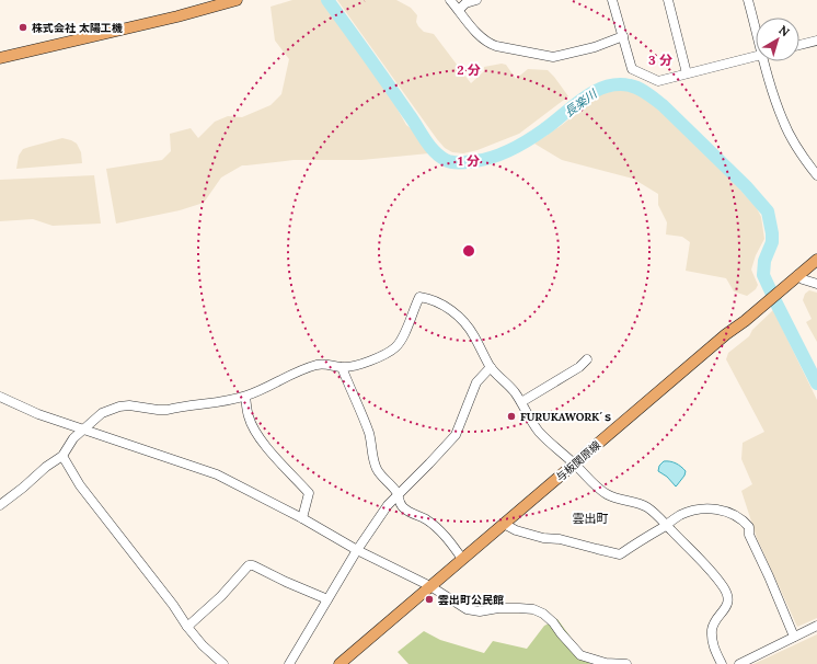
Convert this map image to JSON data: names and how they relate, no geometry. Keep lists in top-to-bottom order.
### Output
{
  "streets": {
    "main road": ["与板関原線"]
  },
  "districts": ["雲出町"],
  "water": ["長楽川"],
  "places": ["株式会社 太陽工機", "FURUKAWORK´ｓ", "雲出町公民館"],
  "north": "top right",
  "rings": ["3 分", "2 分", "1 分"]
}
